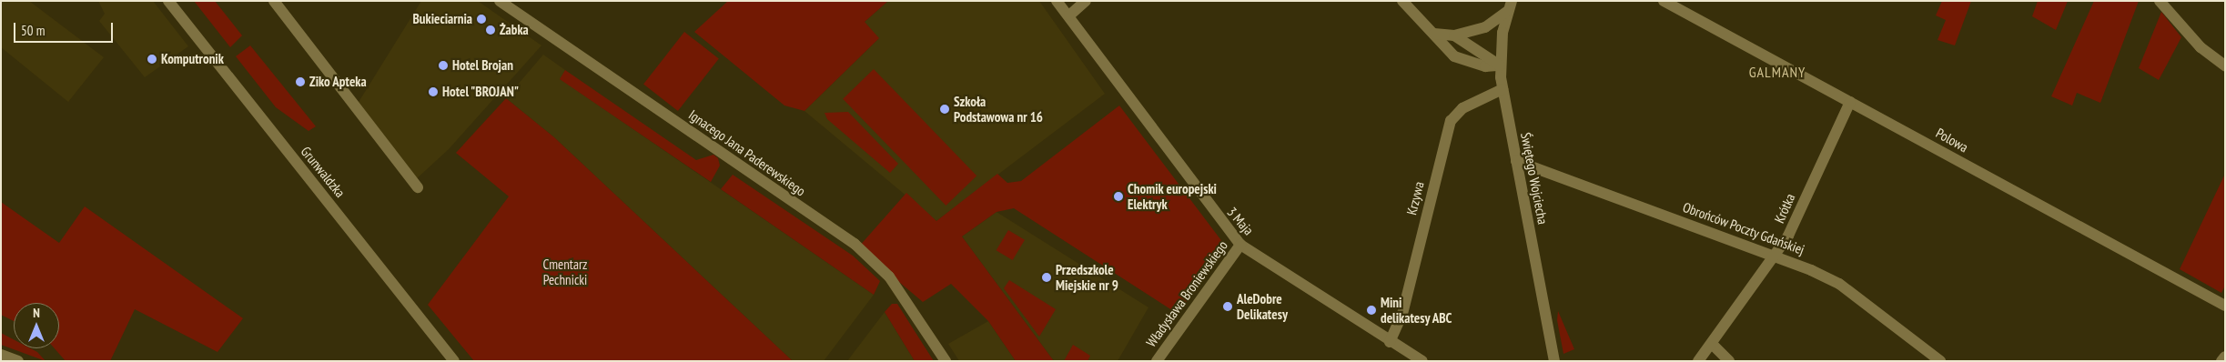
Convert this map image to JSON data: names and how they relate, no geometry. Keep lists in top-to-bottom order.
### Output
{
  "streets": {
    "street": [
      "Polowa",
      "Ignacego Jana Paderewskiego",
      "Grunwaldzka",
      "Świętego Wojciecha",
      "Krzywa",
      "Krótka",
      "3 Maja",
      "Obrońców Poczty Gdańskiej",
      "Władysława Broniewskiego"
    ]
  },
  "crossings": [
    ["Polowa", "Krótka"],
    ["Świętego Wojciecha", "Krzywa"],
    ["Świętego Wojciecha", "Obrońców Poczty Gdańskiej"],
    ["Krzywa", "3 Maja"],
    ["Krótka", "Obrońców Poczty Gdańskiej"],
    ["3 Maja", "Władysława Broniewskiego"]
  ],
  "districts": ["GALMANY"],
  "parks": ["Cmentarz Pechnicki"],
  "places": [
    "Bukieciarnia",
    "Żabka",
    "Komputronik",
    "Hotel Brojan",
    "Ziko Apteka",
    "Hotel \"BROJAN\"",
    "Szkoła Podstawowa nr 16",
    "Chomik europejski Elektryk",
    "Przedszkole Miejskie nr 9",
    "AleDobre Delikatesy",
    "Mini delikatesy ABC"
  ],
  "scale_bar": "50 m",
  "north": "top"
}
